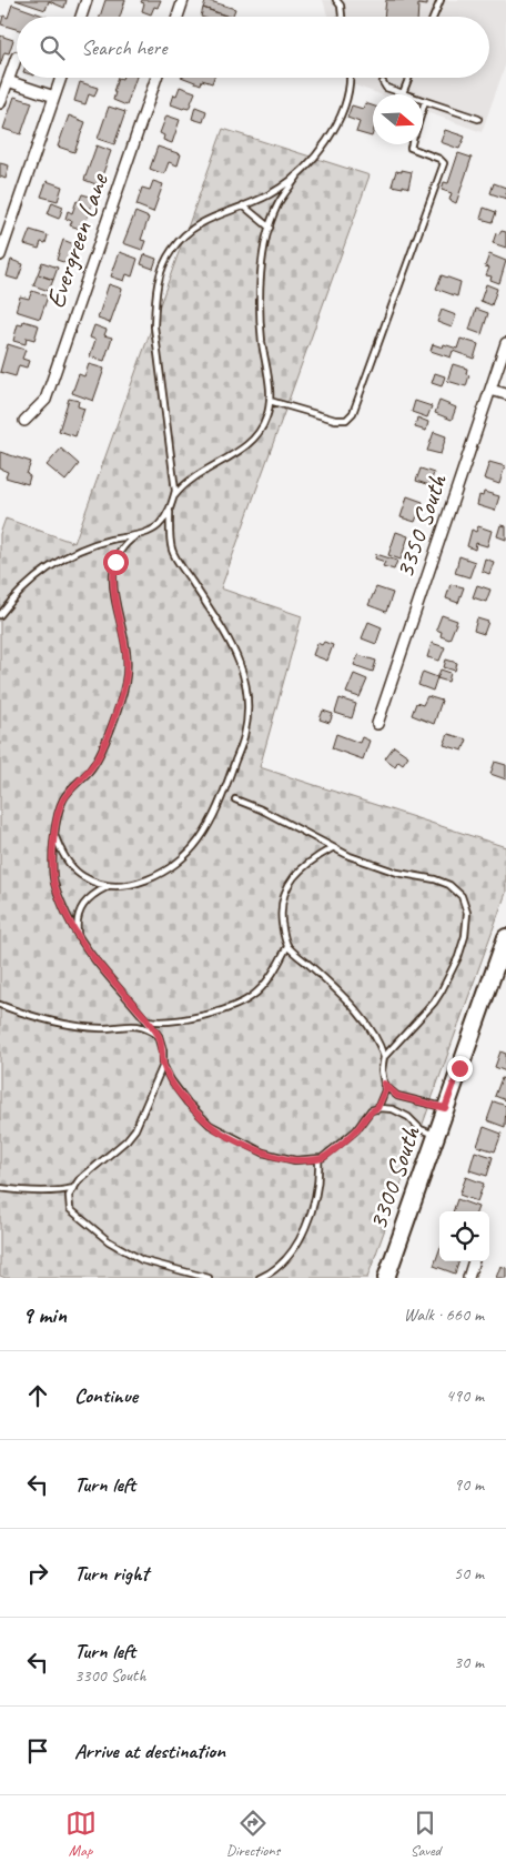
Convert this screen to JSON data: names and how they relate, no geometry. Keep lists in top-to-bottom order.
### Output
{
  "streets": {
    "main road": ["3300 South"],
    "street": ["Evergreen Lane", "3350 South"]
  },
  "north": "right",
  "page": {
    "search": "Search here",
    "heading": ["9 min", "Walk · 660 m"],
    "list": [
      ["Continue", "490 m"],
      ["Turn left", "90 m"],
      ["Turn right", "50 m"],
      ["Turn left", "3300 South", "30 m"],
      "Arrive at destination"
    ],
    "nav": ["Map", "Directions", "Saved"]
  }
}
